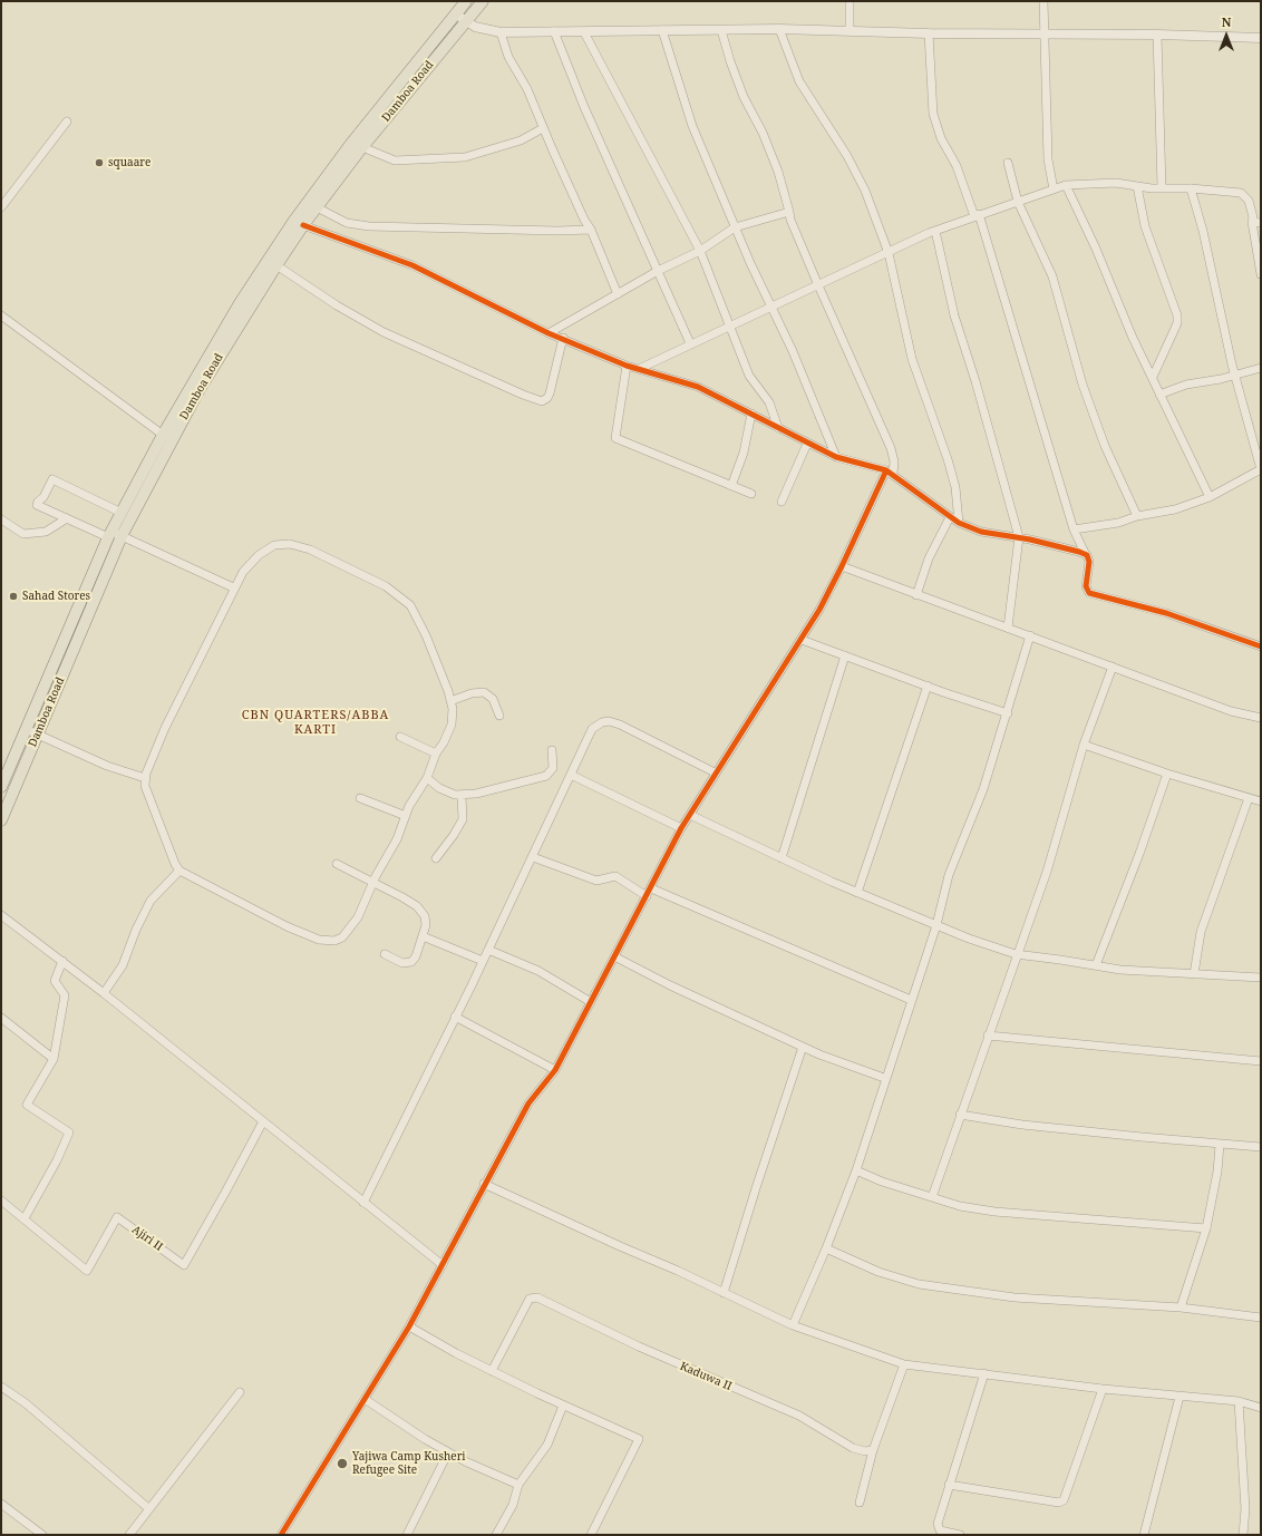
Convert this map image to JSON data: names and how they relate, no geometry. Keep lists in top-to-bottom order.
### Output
{
  "streets": {
    "main road": ["Damboa Road"],
    "street": ["Ajiri II", "Kaduwa II"]
  },
  "districts": ["CBN QUARTERS/ABBA KARTI"],
  "places": ["squaare", "Sahad Stores", "Yajiwa Camp Kusheri Refugee Site"],
  "north": "top"
}
